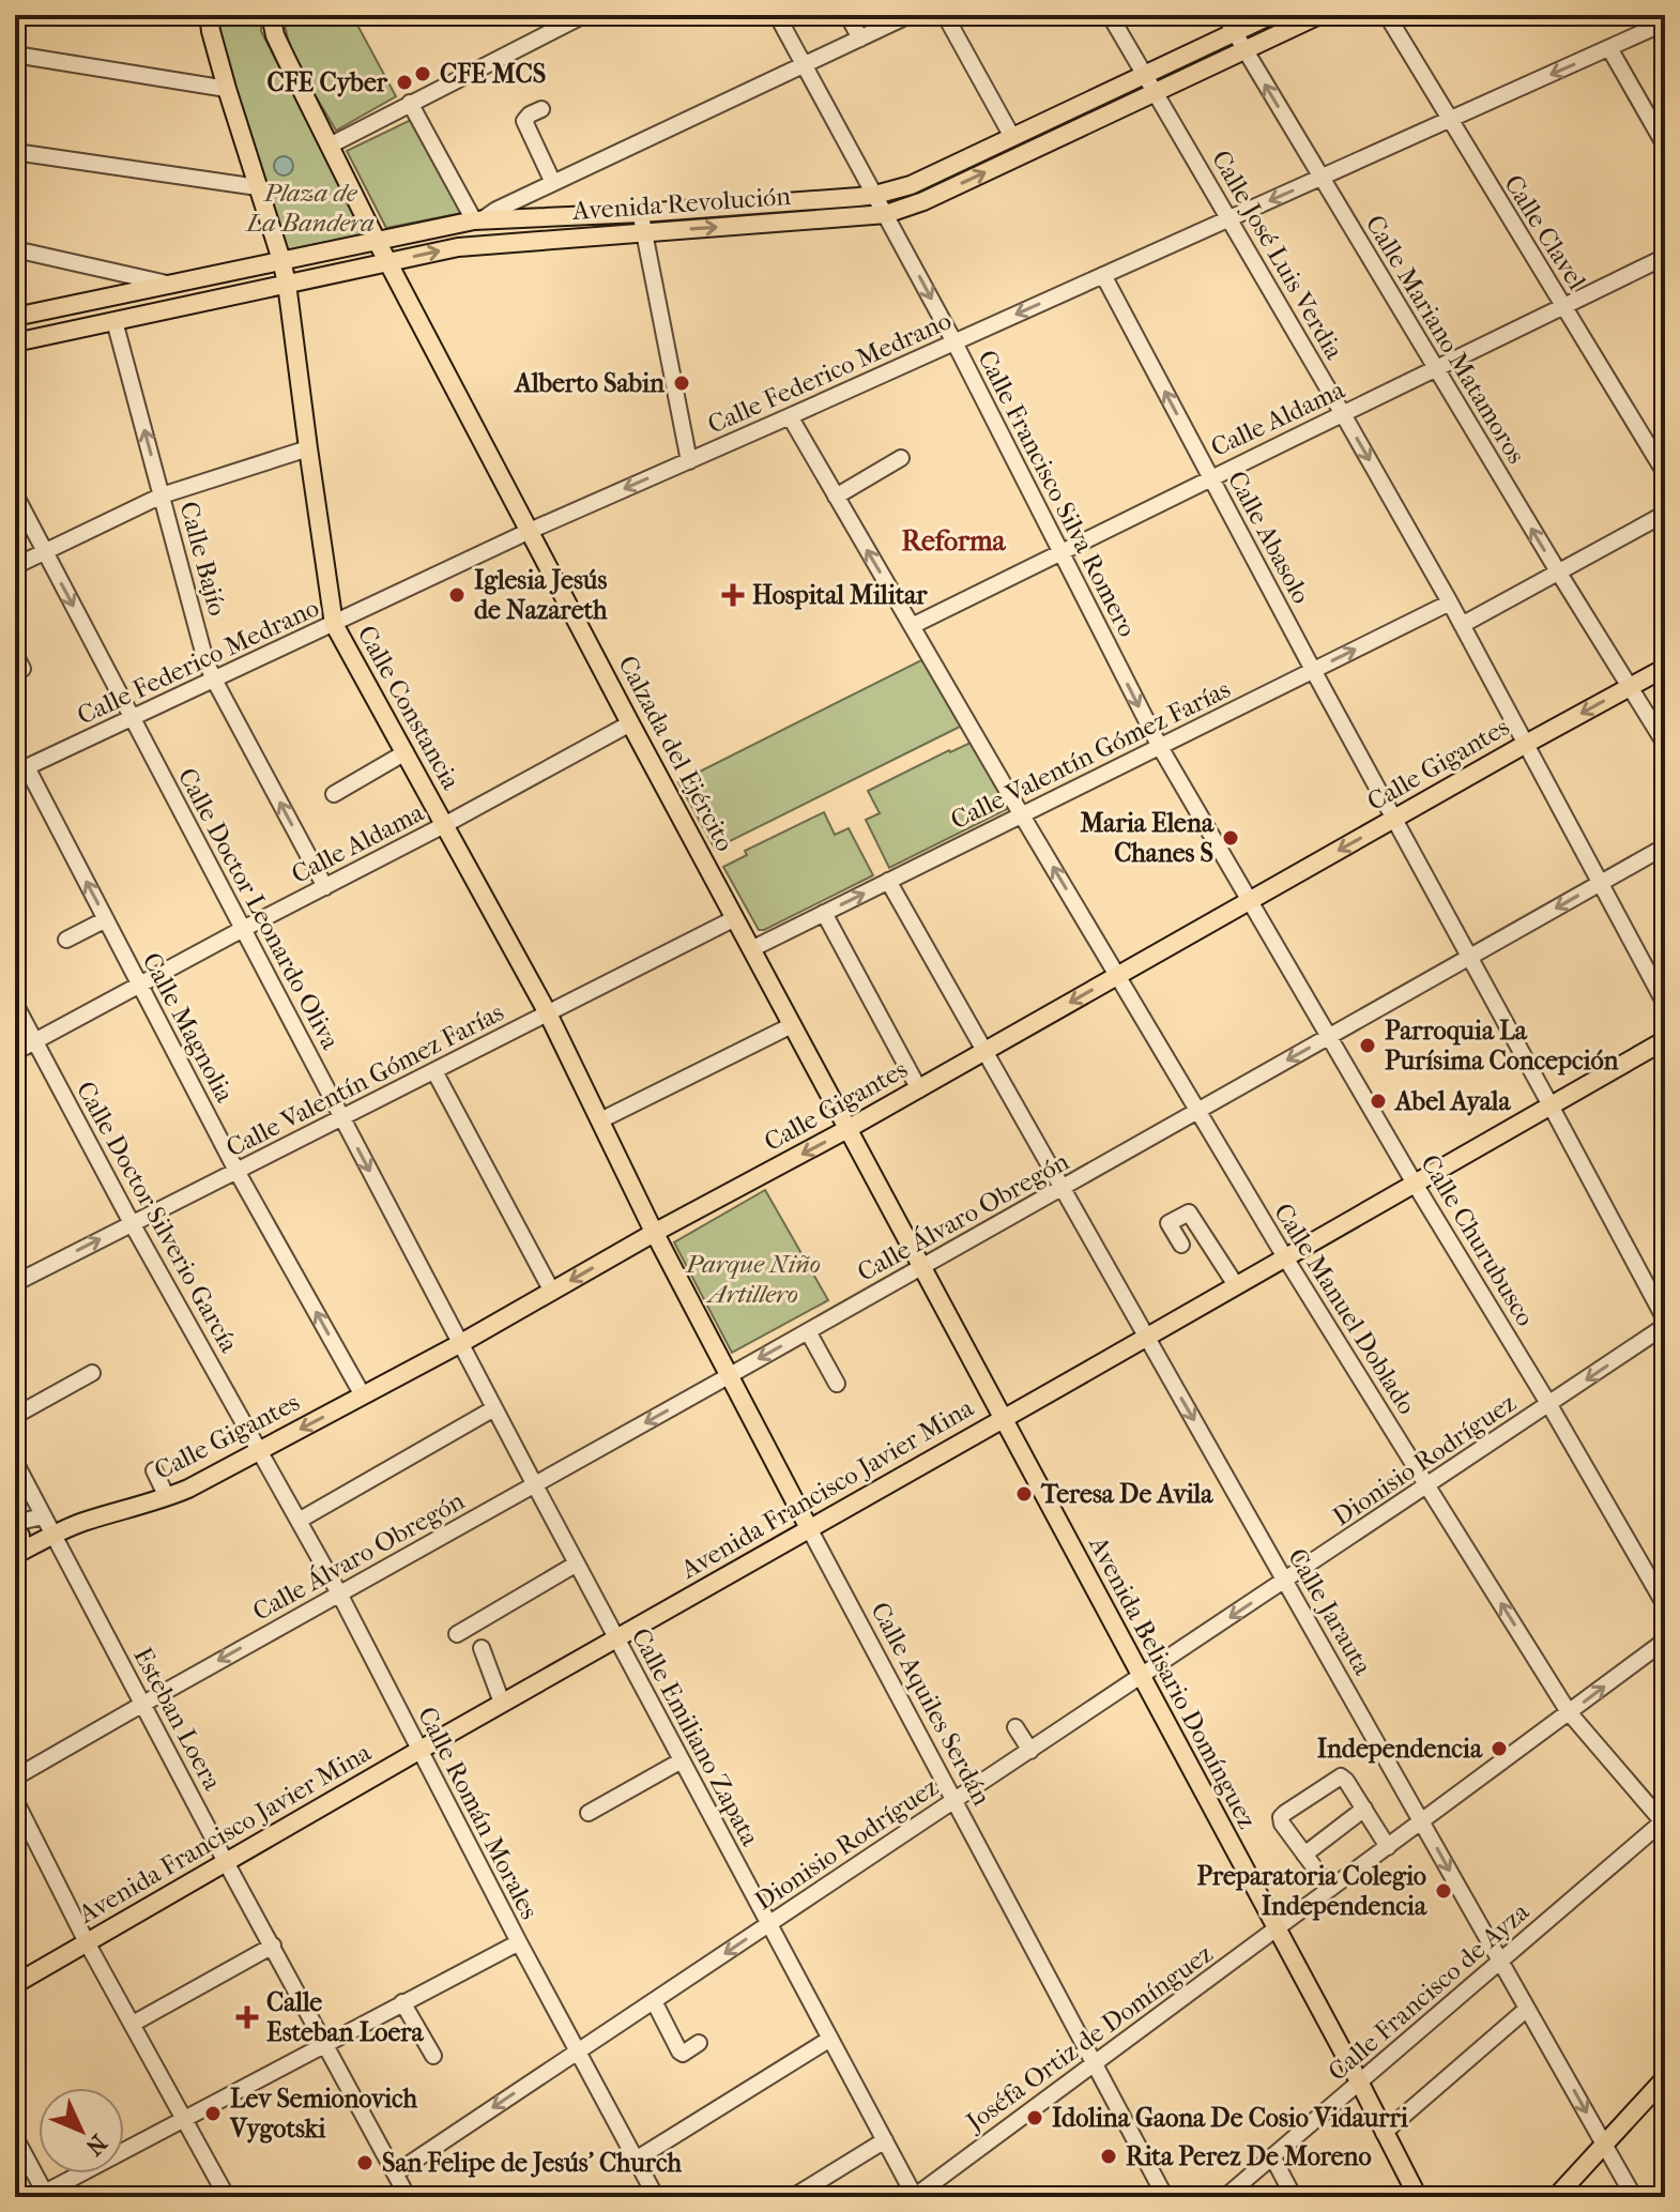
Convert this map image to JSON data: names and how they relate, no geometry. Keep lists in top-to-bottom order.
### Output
{
  "streets": {
    "main road": [
      "Avenida Revolución",
      "Calle Constancia",
      "Calzada del Ejército",
      "Calle Gigantes",
      "Avenida Francisco Javier Mina",
      "Avenida Belisario Domínguez",
      "Calle Aquiles Serdán"
    ],
    "street": [
      "Calle Clavel",
      "Calle José Luis Verdia",
      "Calle Mariano Matamoros",
      "Calle Federico Medrano",
      "Calle Aldama",
      "Calle Francisco Silva Romero",
      "Calle Abasolo",
      "Calle Bajío",
      "Calle Valentín Gómez Farías",
      "Calle Doctor Leonardo Oliva",
      "Calle Magnolia",
      "Calle Doctor Silverio García",
      "Calle Álvaro Obregón",
      "Calle Churubusco",
      "Calle Manuel Doblado",
      "Dionisio Rodríguez",
      "Calle Jarauta",
      "Esteban Loera",
      "Calle Emiliano Zapata",
      "Calle Román Morales",
      "Calle Francisco de Ayza",
      "Joséfa Ortiz de Domínguez"
    ]
  },
  "crossings": [
    ["Avenida Revolución", "Calle José Luis Verdia"],
    ["Avenida Revolución", "Calle Mariano Matamoros"],
    ["Avenida Revolución", "Calle Francisco Silva Romero"],
    ["Avenida Revolución", "Calle Bajío"],
    ["Avenida Revolución", "Calle Constancia"],
    ["Avenida Revolución", "Calzada del Ejército"],
    ["Calle Clavel", "Calle Federico Medrano"],
    ["Calle Clavel", "Calle Aldama"],
    ["Calle José Luis Verdia", "Calle Federico Medrano"],
    ["Calle José Luis Verdia", "Calle Aldama"],
    ["Calle José Luis Verdia", "Calle Valentín Gómez Farías"],
    ["Calle José Luis Verdia", "Calle Gigantes"],
    ["Calle José Luis Verdia", "Calle Álvaro Obregón"],
    ["Calle Mariano Matamoros", "Calle Federico Medrano"],
    ["Calle Mariano Matamoros", "Calle Aldama"],
    ["Calle Mariano Matamoros", "Calle Gigantes"],
    ["Calle Federico Medrano", "Calle Francisco Silva Romero"],
    ["Calle Federico Medrano", "Calle Abasolo"],
    ["Calle Federico Medrano", "Calle Bajío"],
    ["Calle Federico Medrano", "Calle Constancia"],
    ["Calle Federico Medrano", "Calzada del Ejército"],
    ["Calle Federico Medrano", "Calle Doctor Leonardo Oliva"],
    ["Calle Federico Medrano", "Calle Magnolia"],
    ["Calle Federico Medrano", "Calle Manuel Doblado"],
    ["Calle Aldama", "Calle Francisco Silva Romero"],
    ["Calle Aldama", "Calle Abasolo"],
    ["Calle Aldama", "Calle Bajío"],
    ["Calle Aldama", "Calle Constancia"],
    ["Calle Aldama", "Calzada del Ejército"],
    ["Calle Aldama", "Calle Doctor Leonardo Oliva"],
    ["Calle Aldama", "Calle Magnolia"],
    ["Calle Aldama", "Calle Doctor Silverio García"],
    ["Calle Aldama", "Calle Manuel Doblado"],
    ["Calle Francisco Silva Romero", "Calle Valentín Gómez Farías"],
    ["Calle Francisco Silva Romero", "Calle Gigantes"],
    ["Calle Francisco Silva Romero", "Calle Churubusco"],
    ["Calle Abasolo", "Calle Valentín Gómez Farías"],
    ["Calle Abasolo", "Calle Gigantes"],
    ["Calle Abasolo", "Calle Álvaro Obregón"],
    ["Calle Abasolo", "Dionisio Rodríguez"],
    ["Calle Abasolo", "Avenida Francisco Javier Mina"],
    ["Calle Constancia", "Calle Valentín Gómez Farías"],
    ["Calle Constancia", "Calle Gigantes"],
    ["Calle Constancia", "Calle Aquiles Serdán"],
    ["Calzada del Ejército", "Calle Valentín Gómez Farías"],
    ["Calzada del Ejército", "Calle Gigantes"],
    ["Calzada del Ejército", "Calle Álvaro Obregón"],
    ["Calzada del Ejército", "Avenida Francisco Javier Mina"],
    ["Calzada del Ejército", "Avenida Belisario Domínguez"],
    ["Calle Valentín Gómez Farías", "Calle Doctor Leonardo Oliva"],
    ["Calle Valentín Gómez Farías", "Calle Magnolia"],
    ["Calle Valentín Gómez Farías", "Calle Doctor Silverio García"],
    ["Calle Valentín Gómez Farías", "Calle Manuel Doblado"],
    ["Calle Valentín Gómez Farías", "Calle Jarauta"],
    ["Calle Gigantes", "Calle Doctor Leonardo Oliva"],
    ["Calle Gigantes", "Calle Magnolia"],
    ["Calle Gigantes", "Calle Doctor Silverio García"],
    ["Calle Gigantes", "Calle Churubusco"],
    ["Calle Gigantes", "Calle Manuel Doblado"],
    ["Calle Gigantes", "Calle Jarauta"],
    ["Calle Gigantes", "Calle Aquiles Serdán"],
    ["Calle Gigantes", "Esteban Loera"],
    ["Calle Gigantes", "Calle Emiliano Zapata"],
    ["Calle Gigantes", "Calle Román Morales"],
    ["Calle Doctor Leonardo Oliva", "Calle Emiliano Zapata"],
    ["Calle Doctor Silverio García", "Calle Román Morales"],
    ["Calle Álvaro Obregón", "Calle Churubusco"],
    ["Calle Álvaro Obregón", "Calle Manuel Doblado"],
    ["Calle Álvaro Obregón", "Calle Jarauta"],
    ["Calle Álvaro Obregón", "Calle Aquiles Serdán"],
    ["Calle Álvaro Obregón", "Esteban Loera"],
    ["Calle Álvaro Obregón", "Calle Emiliano Zapata"],
    ["Calle Álvaro Obregón", "Calle Román Morales"],
    ["Calle Churubusco", "Dionisio Rodríguez"],
    ["Calle Churubusco", "Avenida Francisco Javier Mina"],
    ["Calle Manuel Doblado", "Dionisio Rodríguez"],
    ["Calle Manuel Doblado", "Avenida Francisco Javier Mina"],
    ["Calle Manuel Doblado", "Calle Francisco de Ayza"],
    ["Calle Manuel Doblado", "Joséfa Ortiz de Domínguez"],
    ["Dionisio Rodríguez", "Calle Jarauta"],
    ["Dionisio Rodríguez", "Avenida Belisario Domínguez"],
    ["Dionisio Rodríguez", "Calle Aquiles Serdán"],
    ["Dionisio Rodríguez", "Esteban Loera"],
    ["Dionisio Rodríguez", "Calle Emiliano Zapata"],
    ["Dionisio Rodríguez", "Calle Román Morales"],
    ["Avenida Francisco Javier Mina", "Calle Jarauta"],
    ["Avenida Francisco Javier Mina", "Avenida Belisario Domínguez"],
    ["Avenida Francisco Javier Mina", "Calle Aquiles Serdán"],
    ["Avenida Francisco Javier Mina", "Esteban Loera"],
    ["Avenida Francisco Javier Mina", "Calle Emiliano Zapata"],
    ["Avenida Francisco Javier Mina", "Calle Román Morales"],
    ["Calle Jarauta", "Calle Francisco de Ayza"],
    ["Calle Jarauta", "Joséfa Ortiz de Domínguez"],
    ["Avenida Belisario Domínguez", "Calle Francisco de Ayza"],
    ["Avenida Belisario Domínguez", "Joséfa Ortiz de Domínguez"],
    ["Calle Aquiles Serdán", "Joséfa Ortiz de Domínguez"],
    ["Calle Emiliano Zapata", "Joséfa Ortiz de Domínguez"]
  ],
  "one_way": [
    "Calle Mariano Matamoros",
    "Calle Francisco Silva Romero",
    "Calle Bajío",
    "Calle Gigantes",
    "Calle Magnolia",
    "Calle Álvaro Obregón",
    "Calle Manuel Doblado",
    "Calle Jarauta"
  ],
  "districts": ["Reforma"],
  "parks": ["Plaza de La Bandera", "Parque Niño Artillero"],
  "places": {
    "other": [
      "CFE MCS",
      "CFE Cyber",
      "Alberto Sabin",
      "Iglesia Jesús de Nazareth",
      "Maria Elena Chanes S",
      "Parroquia La Purísima Concepción",
      "Abel Ayala",
      "Teresa De Avila",
      "Independencia",
      "Preparatoria Colegio Independencia",
      "Lev Semionovich Vygotski",
      "Idolina Gaona De Cosio Vidaurri",
      "Rita Perez De Moreno",
      "San Felipe de Jesús' Church"
    ],
    "health": ["Hospital Militar", "Calle Esteban Loera"]
  },
  "north": "bottom right"
}
